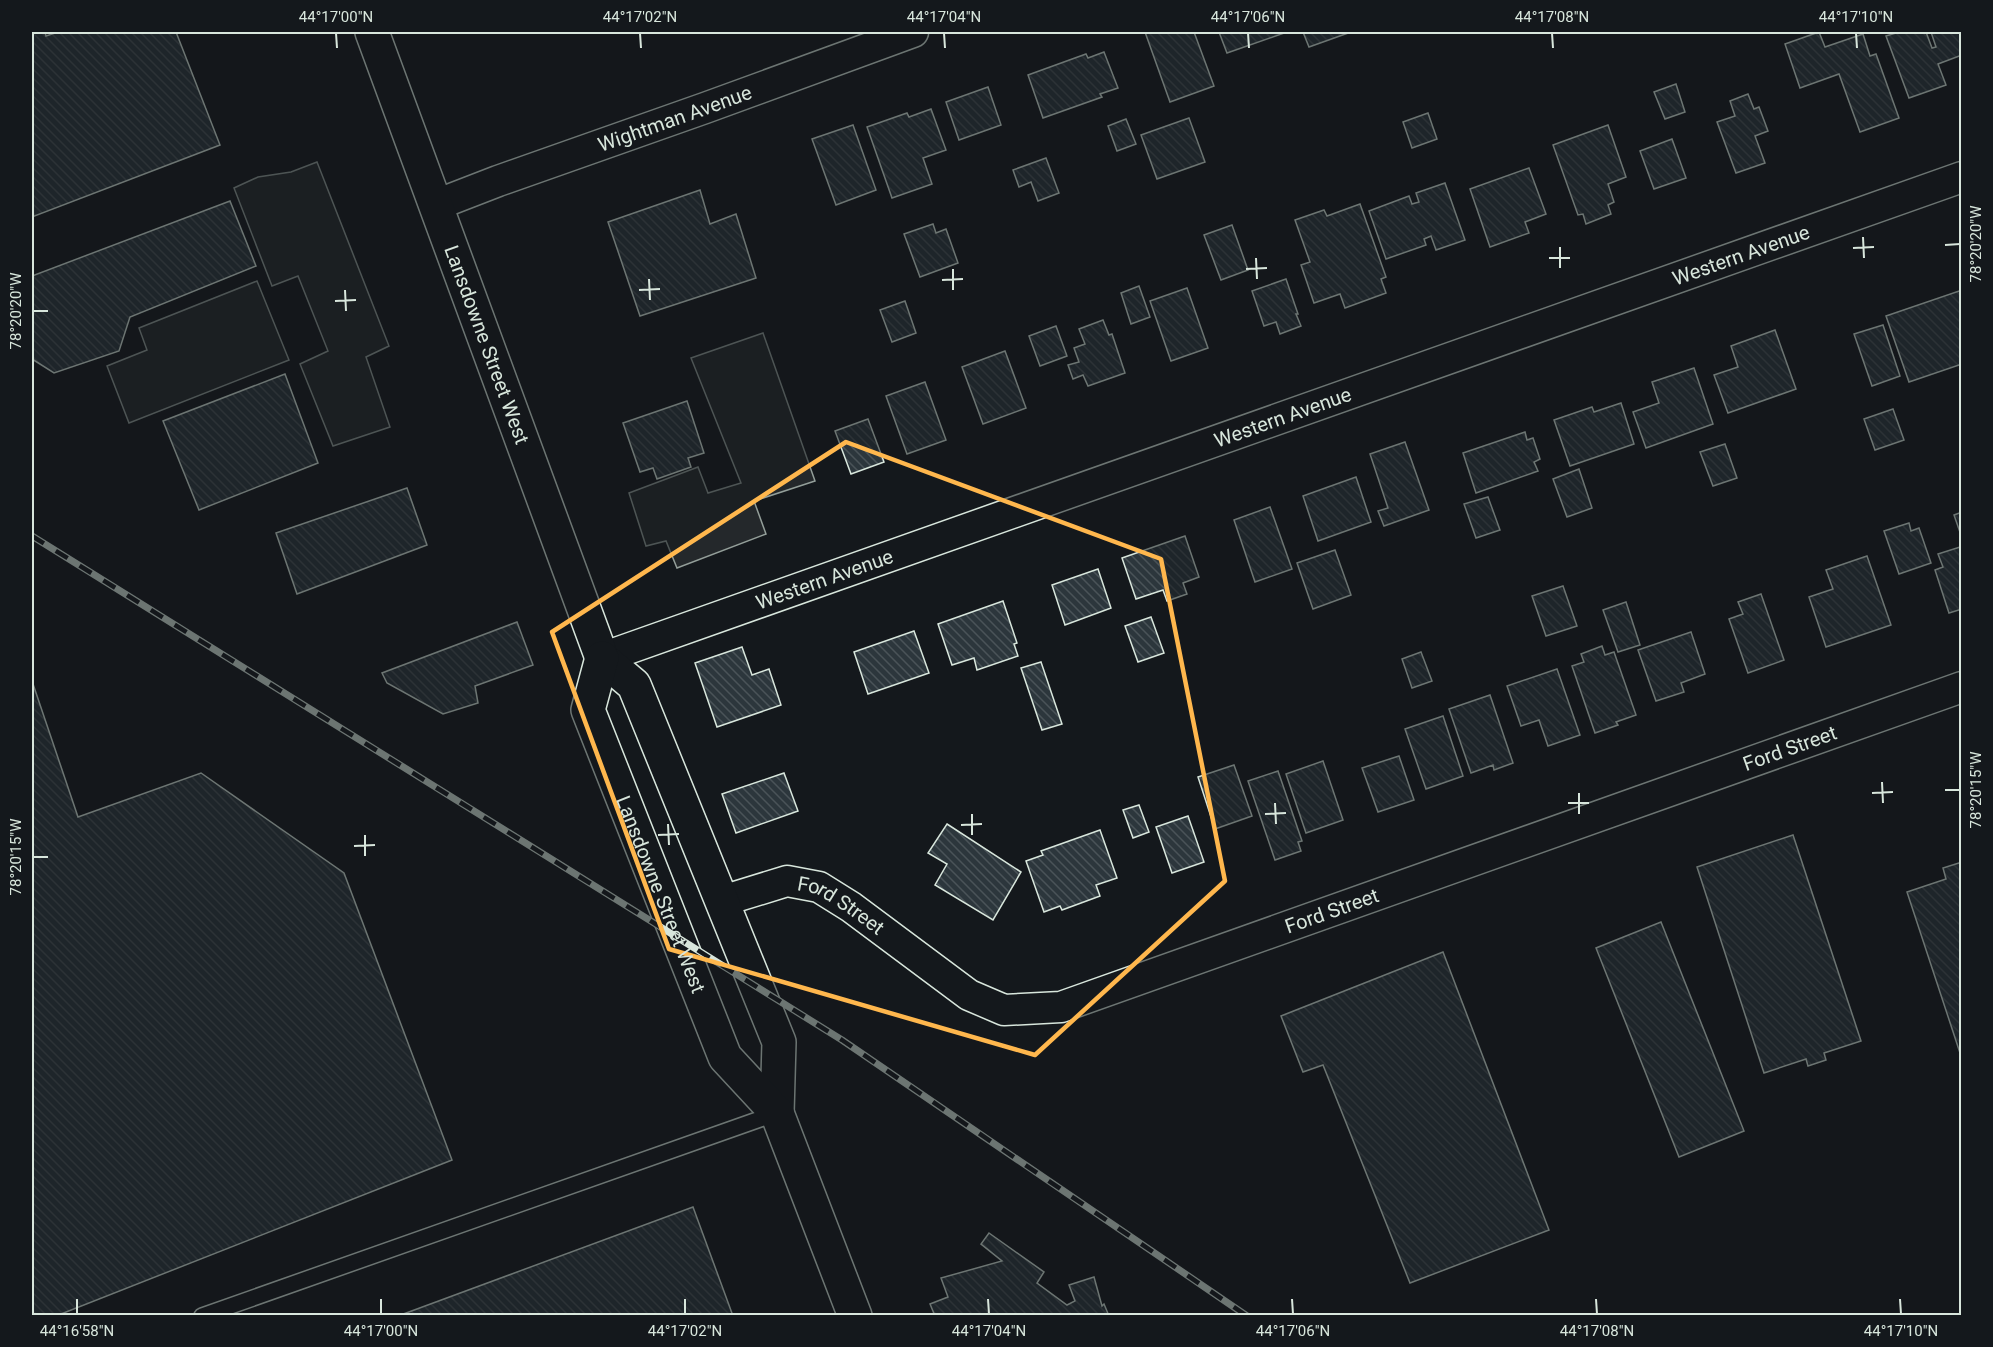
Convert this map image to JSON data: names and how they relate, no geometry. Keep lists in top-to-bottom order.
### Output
{
  "streets": {
    "main road": ["Lansdowne Street West"],
    "street": ["Wightman Avenue", "Western Avenue", "Ford Street"]
  },
  "crossings": [
    ["Wightman Avenue", "Lansdowne Street West"],
    ["Western Avenue", "Lansdowne Street West"],
    ["Lansdowne Street West", "Ford Street"]
  ],
  "coordinates": [
    "44°17'00\"N",
    "44°17'02\"N",
    "44°17'04\"N",
    "44°17'06\"N",
    "44°17'08\"N",
    "44°17'10\"N",
    "78°20'20\"W",
    "78°20'15\"W",
    "44°16'58\"N"
  ]
}
